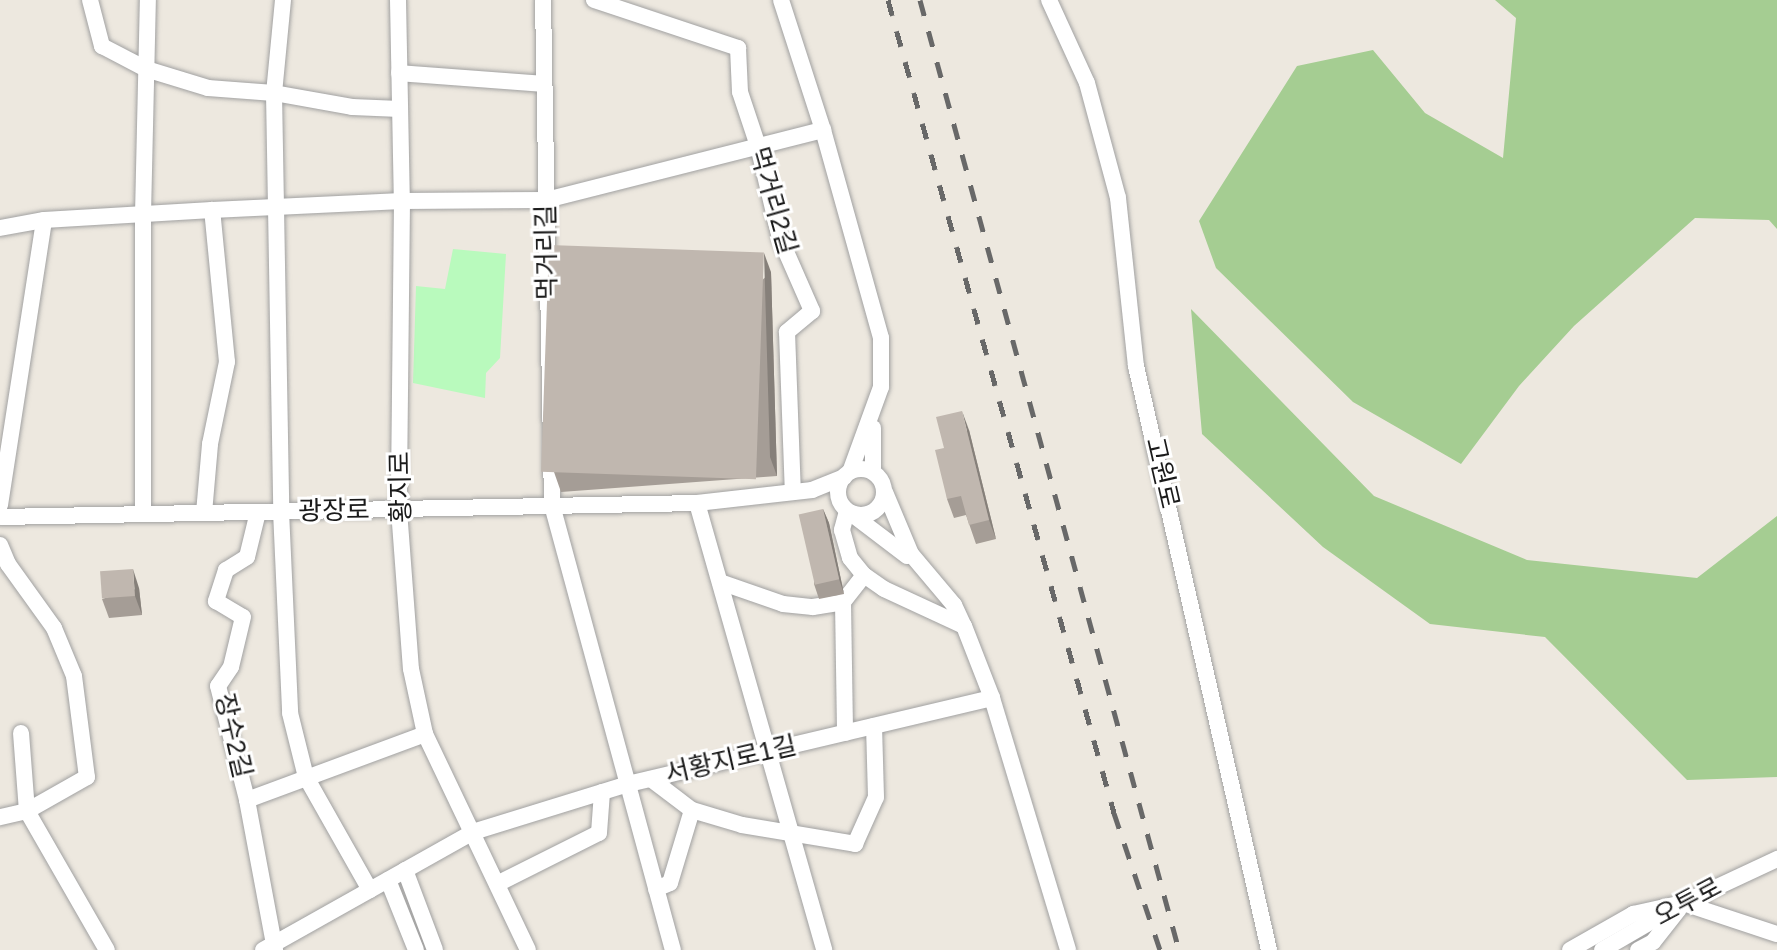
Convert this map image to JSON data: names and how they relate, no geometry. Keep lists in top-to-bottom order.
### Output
{
  "streets": {
    "street": [
      "먹거리2길",
      "먹거리길",
      "고원로",
      "황지로",
      "광장로",
      "장수2길",
      "서황지로1길",
      "오투로"
    ]
  },
  "crossings": [
    ["먹거리2길", "광장로"],
    ["먹거리길", "광장로"],
    ["먹거리길", "서황지로1길"],
    ["황지로", "광장로"],
    ["황지로", "서황지로1길"],
    ["광장로", "장수2길"],
    ["장수2길", "서황지로1길"]
  ]
}
